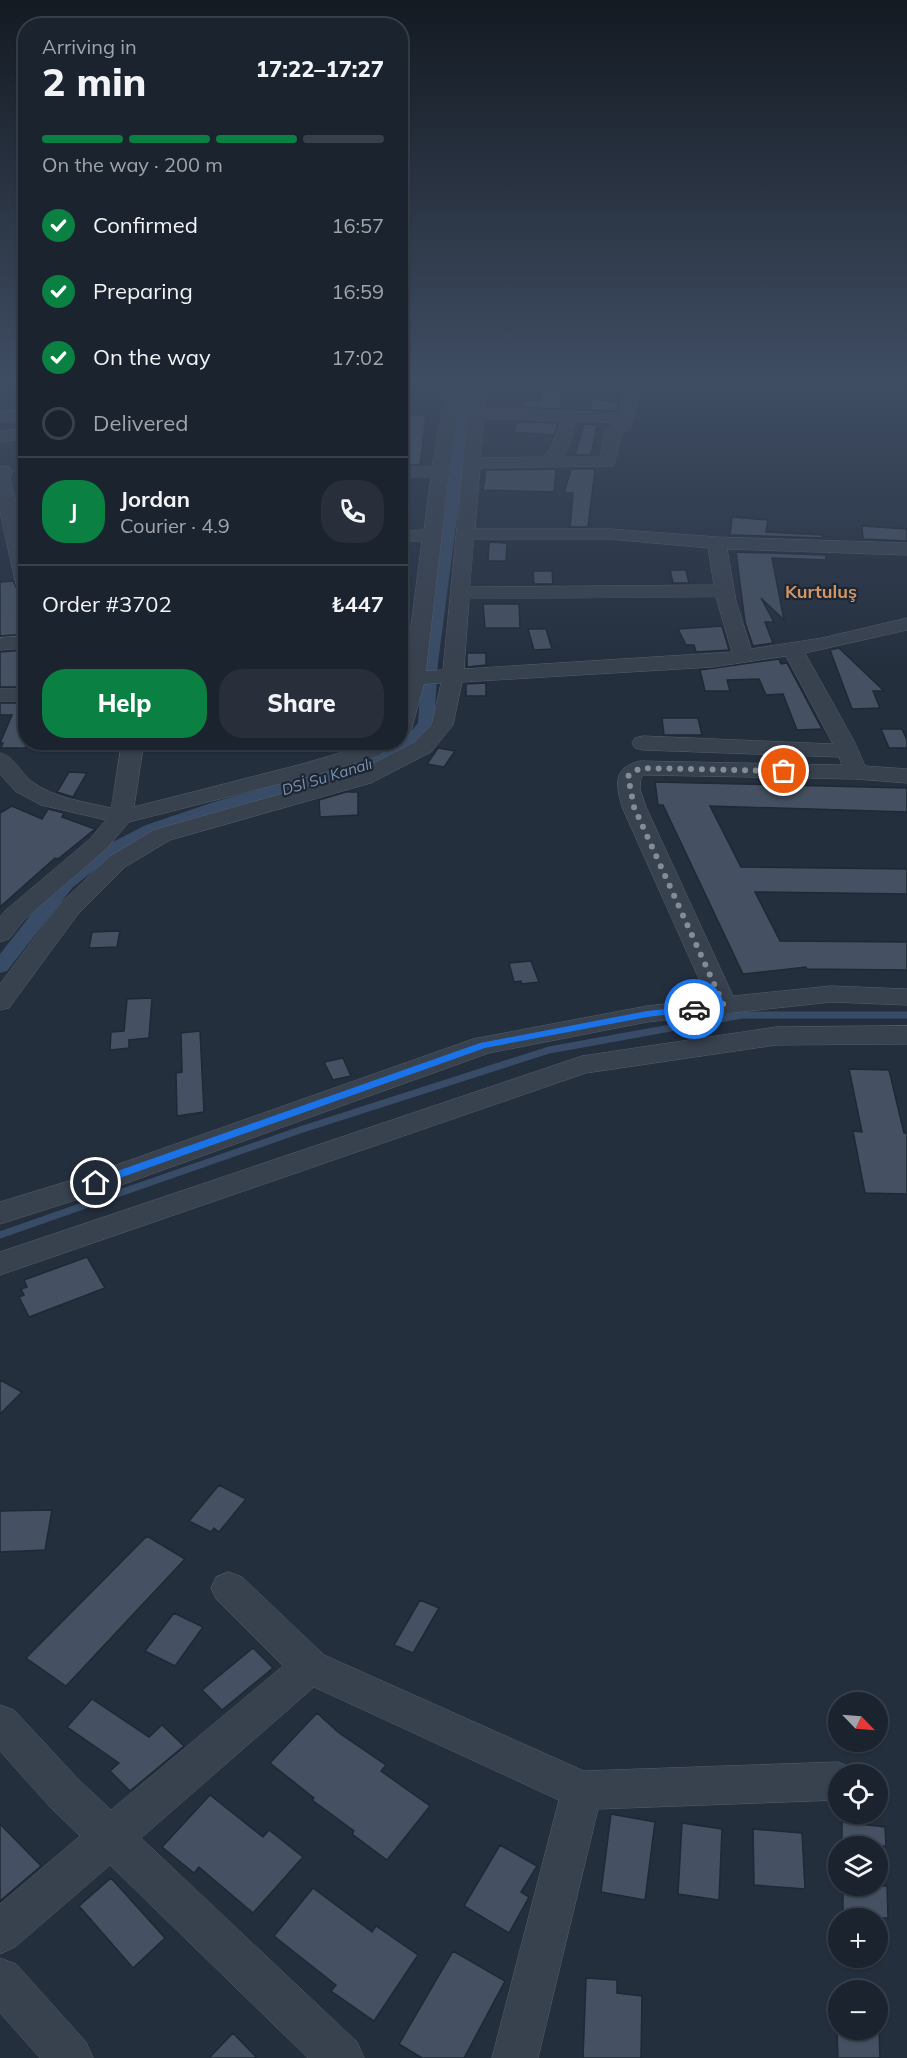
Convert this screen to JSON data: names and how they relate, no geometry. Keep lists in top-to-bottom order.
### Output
{
  "districts": ["Kurtuluş"],
  "water": ["DSİ Su Kanalı"],
  "north": "bottom right",
  "page": {
    "heading": ["2 min", "Arriving in", "17:22–17:27"],
    "panel": [
      "Jordan",
      "Courier · 4.9",
      "Order #3702",
      "₺447"
    ],
    "bar": "On the way · 200 m",
    "list": [
      ["Confirmed", "16:57"],
      ["Preparing", "16:59"],
      ["On the way", "17:02"],
      "Delivered"
    ],
    "round": "J",
    "buttons": ["Help", "Share"],
    "map_buttons": ["+", "−"]
  }
}
